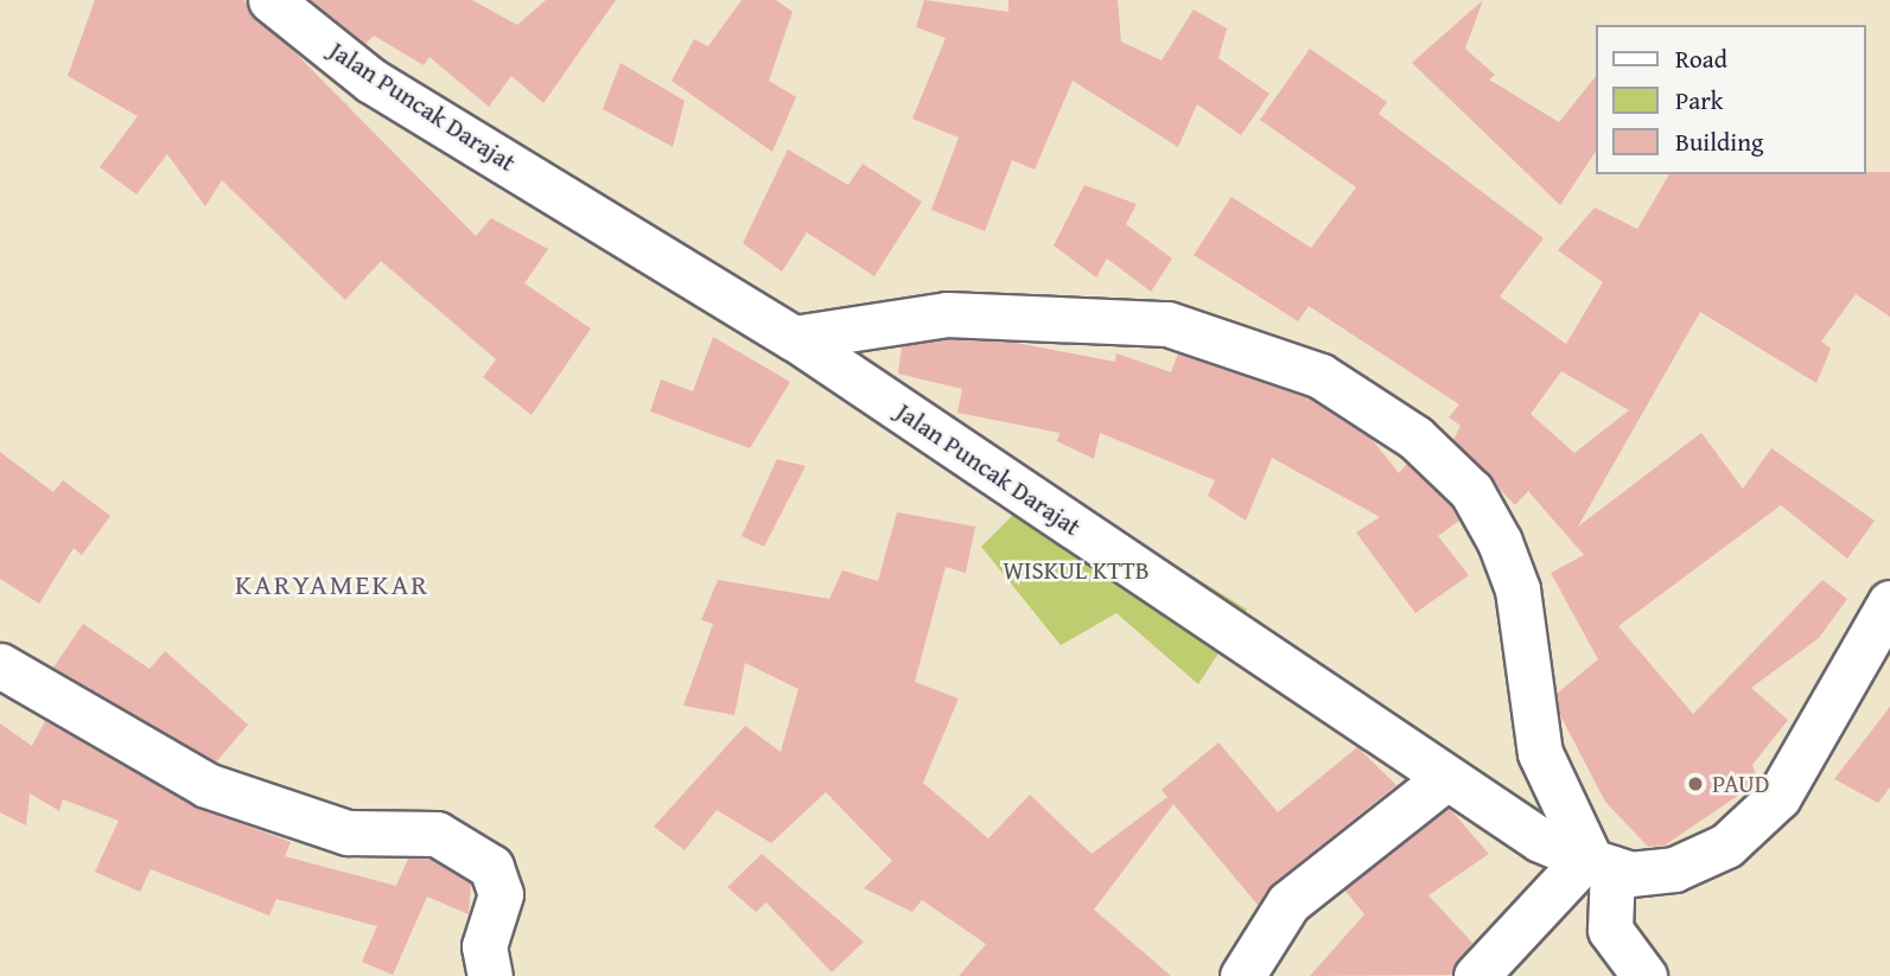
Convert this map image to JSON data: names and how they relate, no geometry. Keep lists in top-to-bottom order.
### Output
{
  "streets": {
    "street": ["Jalan Puncak Darajat"]
  },
  "districts": ["KARYAMEKAR"],
  "parks": ["WISKUL KTTB"],
  "places": ["PAUD"],
  "legend": ["Road", "Park", "Building"]
}
